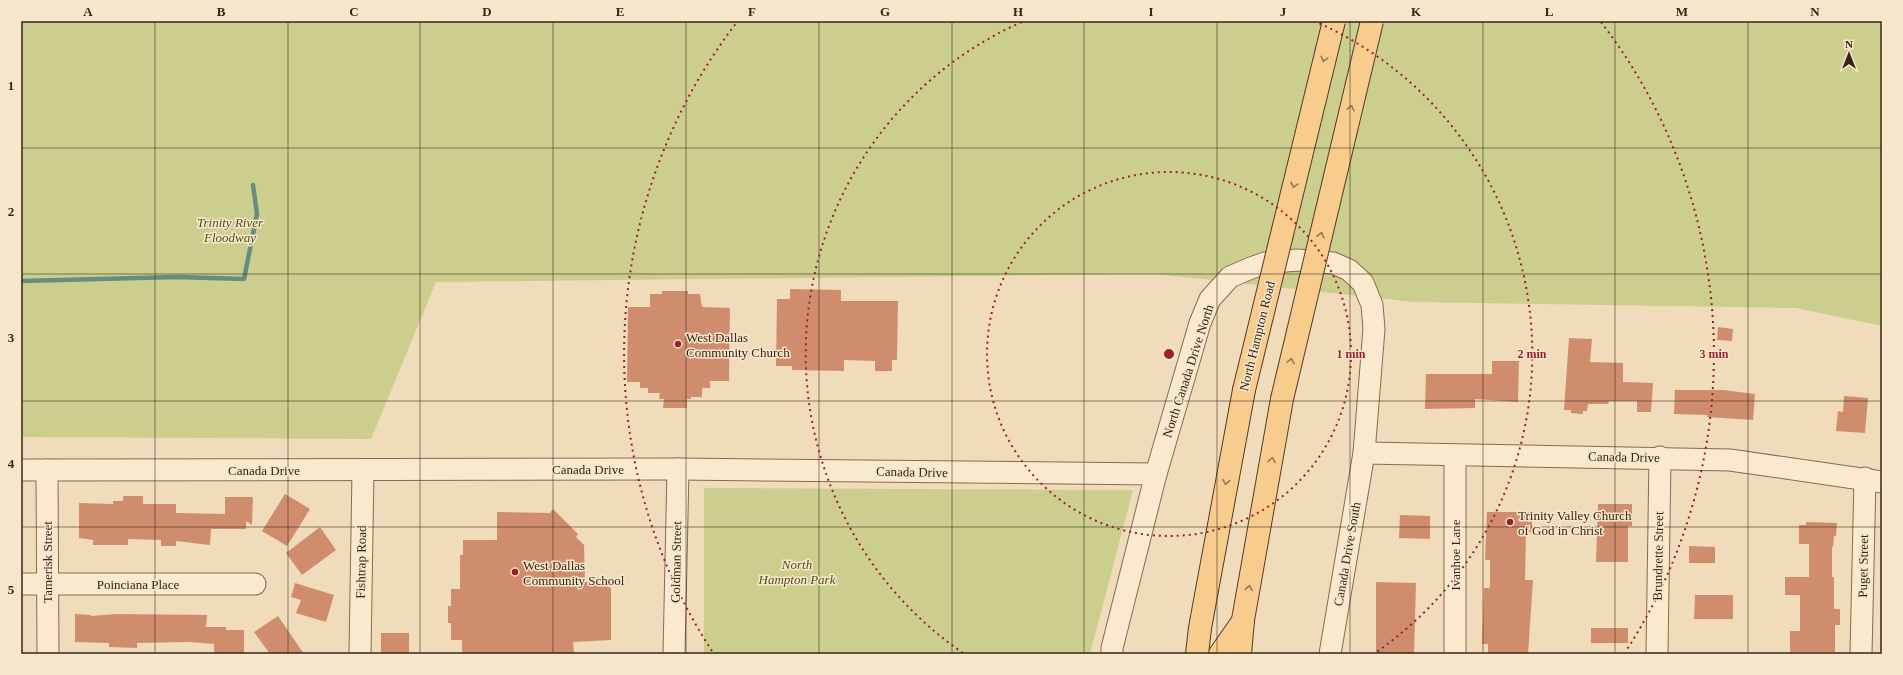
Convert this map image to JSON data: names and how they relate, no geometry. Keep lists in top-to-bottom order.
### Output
{
  "streets": {
    "main road": ["North Hampton Road"],
    "street": [
      "North Canada Drive North",
      "Canada Drive",
      "Canada Drive South",
      "Ivanhoe Lane",
      "Brundrette Street",
      "Tamerisk Street",
      "Fishtrap Road",
      "Goldman Street",
      "Puget Street",
      "Poinciana Place"
    ]
  },
  "crossings": [
    ["North Canada Drive North", "Canada Drive"],
    ["North Canada Drive North", "Canada Drive South"],
    ["Canada Drive", "Canada Drive South"],
    ["Canada Drive", "Ivanhoe Lane"],
    ["Canada Drive", "Brundrette Street"],
    ["Canada Drive", "Tamerisk Street"],
    ["Canada Drive", "Fishtrap Road"],
    ["Canada Drive", "Goldman Street"],
    ["Canada Drive", "Puget Street"],
    ["Tamerisk Street", "Poinciana Place"]
  ],
  "parks": ["Trinity River Floodway", "North Hampton Park"],
  "places": ["West Dallas Community Church", "Trinity Valley Church of God in Christ", "West Dallas Community School"],
  "north": "top",
  "grid": {
    "columns": [
      "A",
      "B",
      "C",
      "D",
      "E",
      "F",
      "G",
      "H",
      "I",
      "J",
      "K",
      "L",
      "M",
      "N"
    ],
    "rows": [
      "1",
      "2",
      "3",
      "4",
      "5"
    ]
  },
  "rings": ["1 min", "2 min", "3 min"]
}
